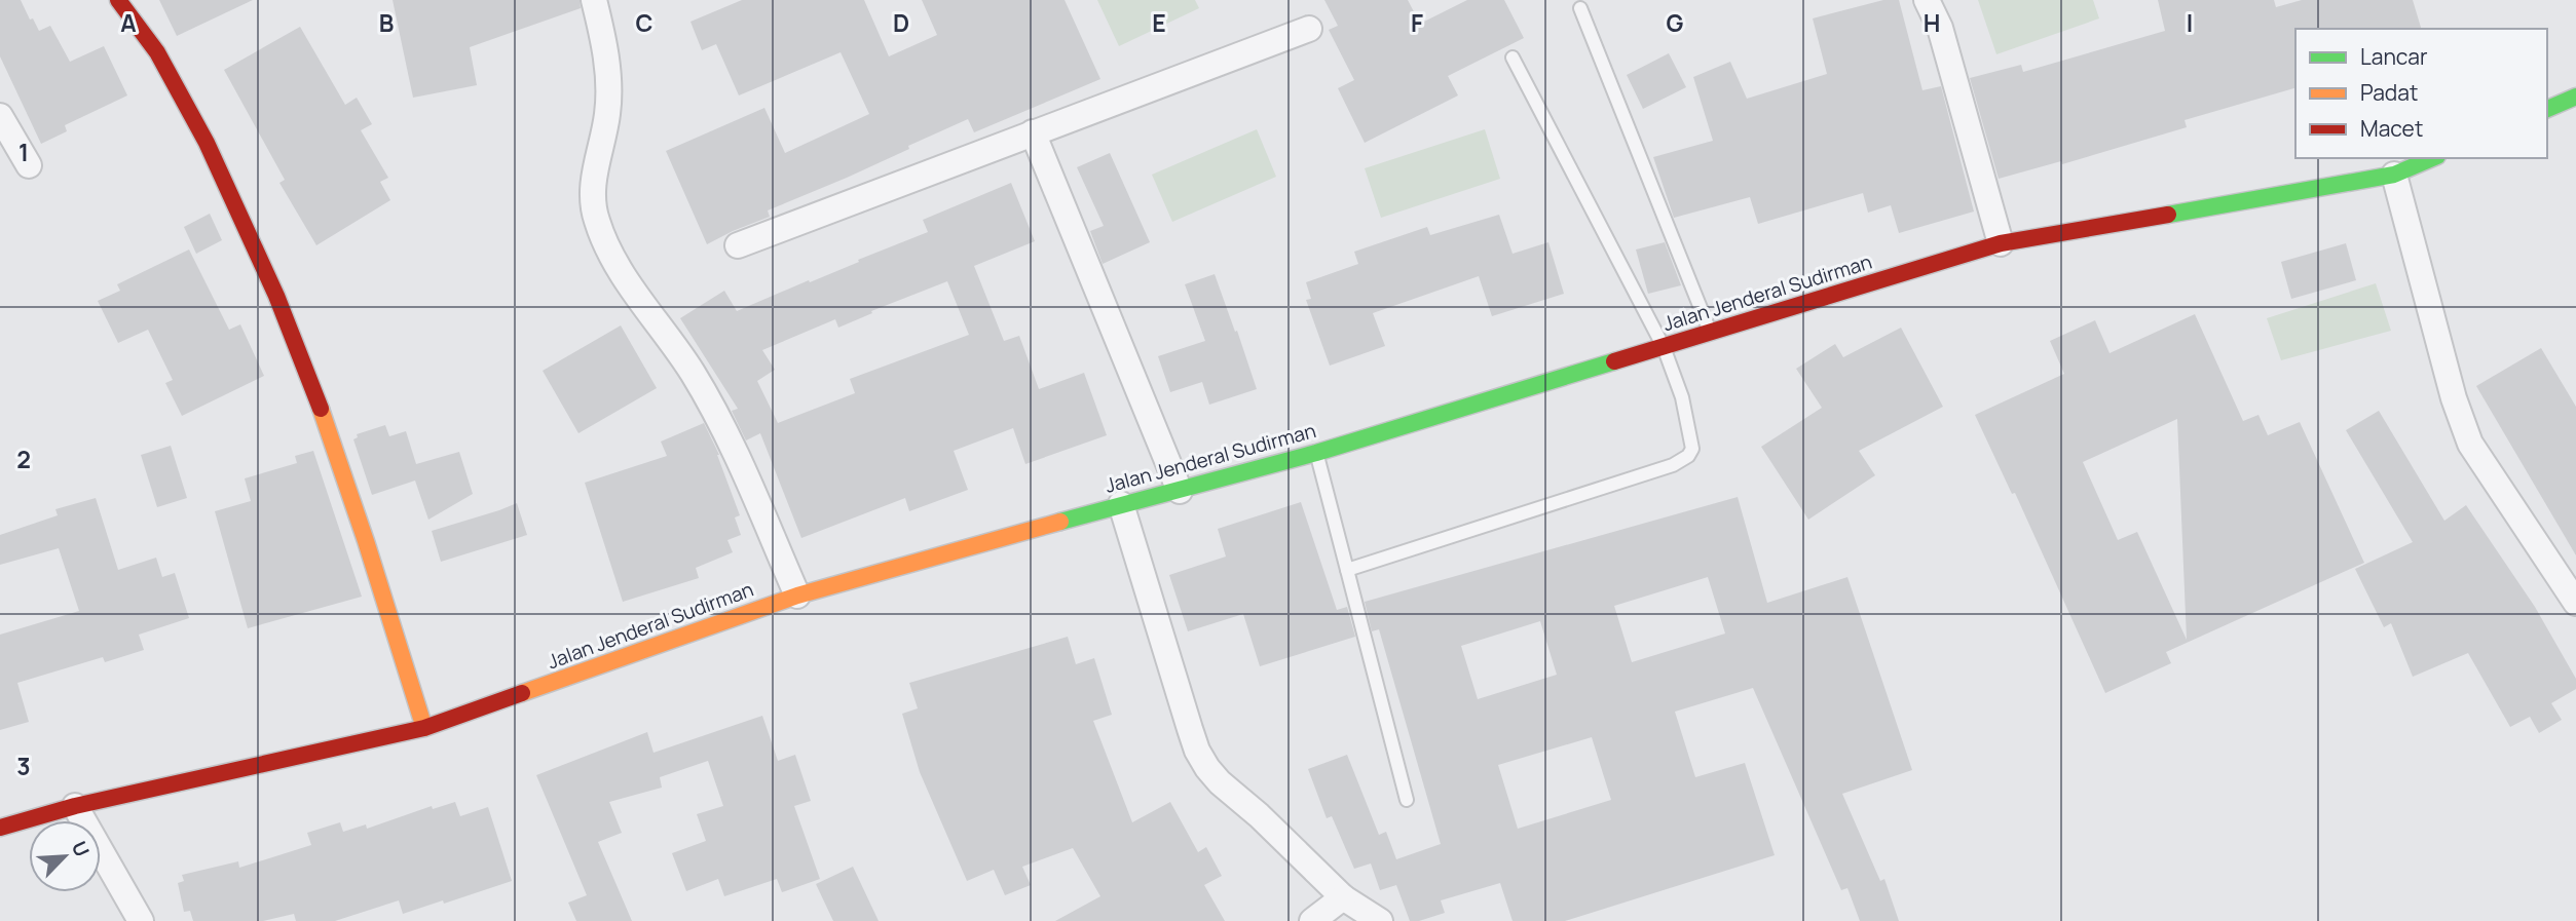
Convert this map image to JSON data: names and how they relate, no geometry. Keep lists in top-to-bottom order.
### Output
{
  "streets": {
    "street": ["Jalan Jenderal Sudirman"]
  },
  "legend": ["Lancar", "Padat", "Macet"],
  "north": "top right",
  "grid": {
    "columns": [
      "A",
      "B",
      "C",
      "D",
      "E",
      "F",
      "G",
      "H",
      "I"
    ],
    "rows": ["1", "2", "3"]
  }
}
